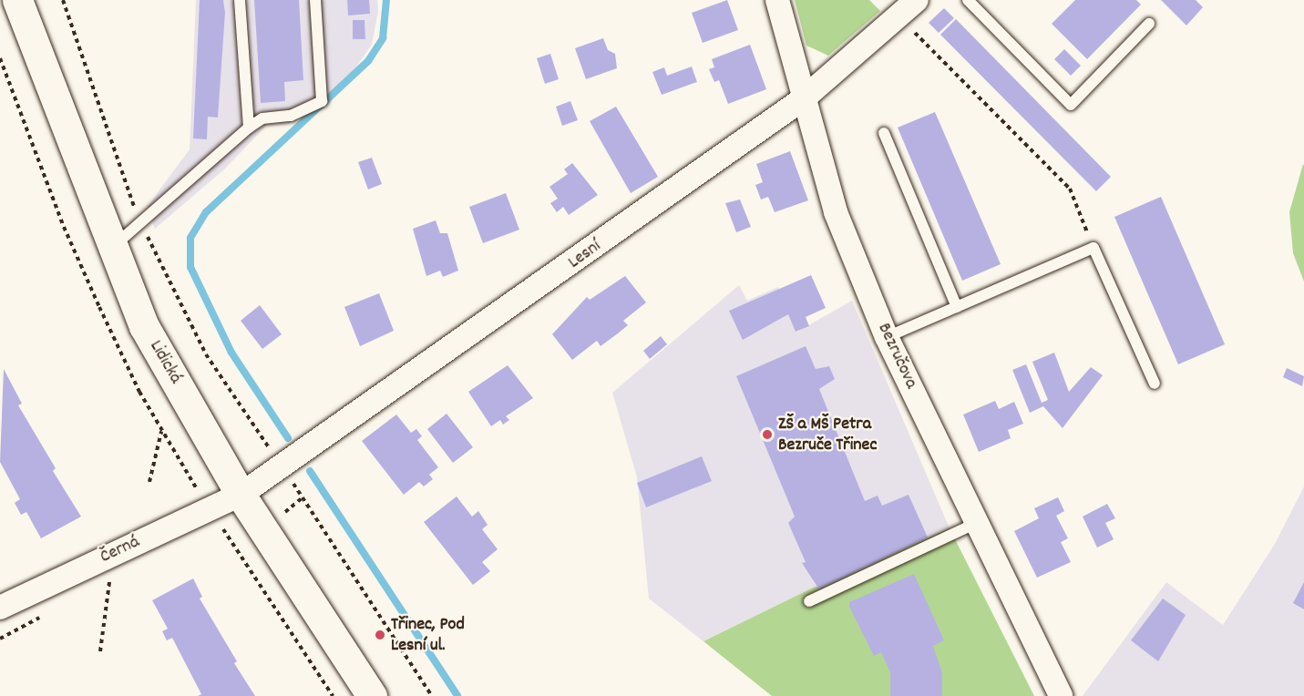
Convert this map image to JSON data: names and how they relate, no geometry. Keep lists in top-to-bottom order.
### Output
{
  "streets": {
    "street": [
      "Lesní",
      "Bezručova",
      "Lidická",
      "Černá"
    ]
  },
  "crossings": [
    ["Lesní", "Bezručova"],
    ["Lesní", "Lidická"],
    ["Lesní", "Černá"],
    ["Lidická", "Černá"]
  ],
  "places": ["ZŠ a MŠ Petra Bezruče Třinec", "Třinec, Pod Lesní ul."]
}
